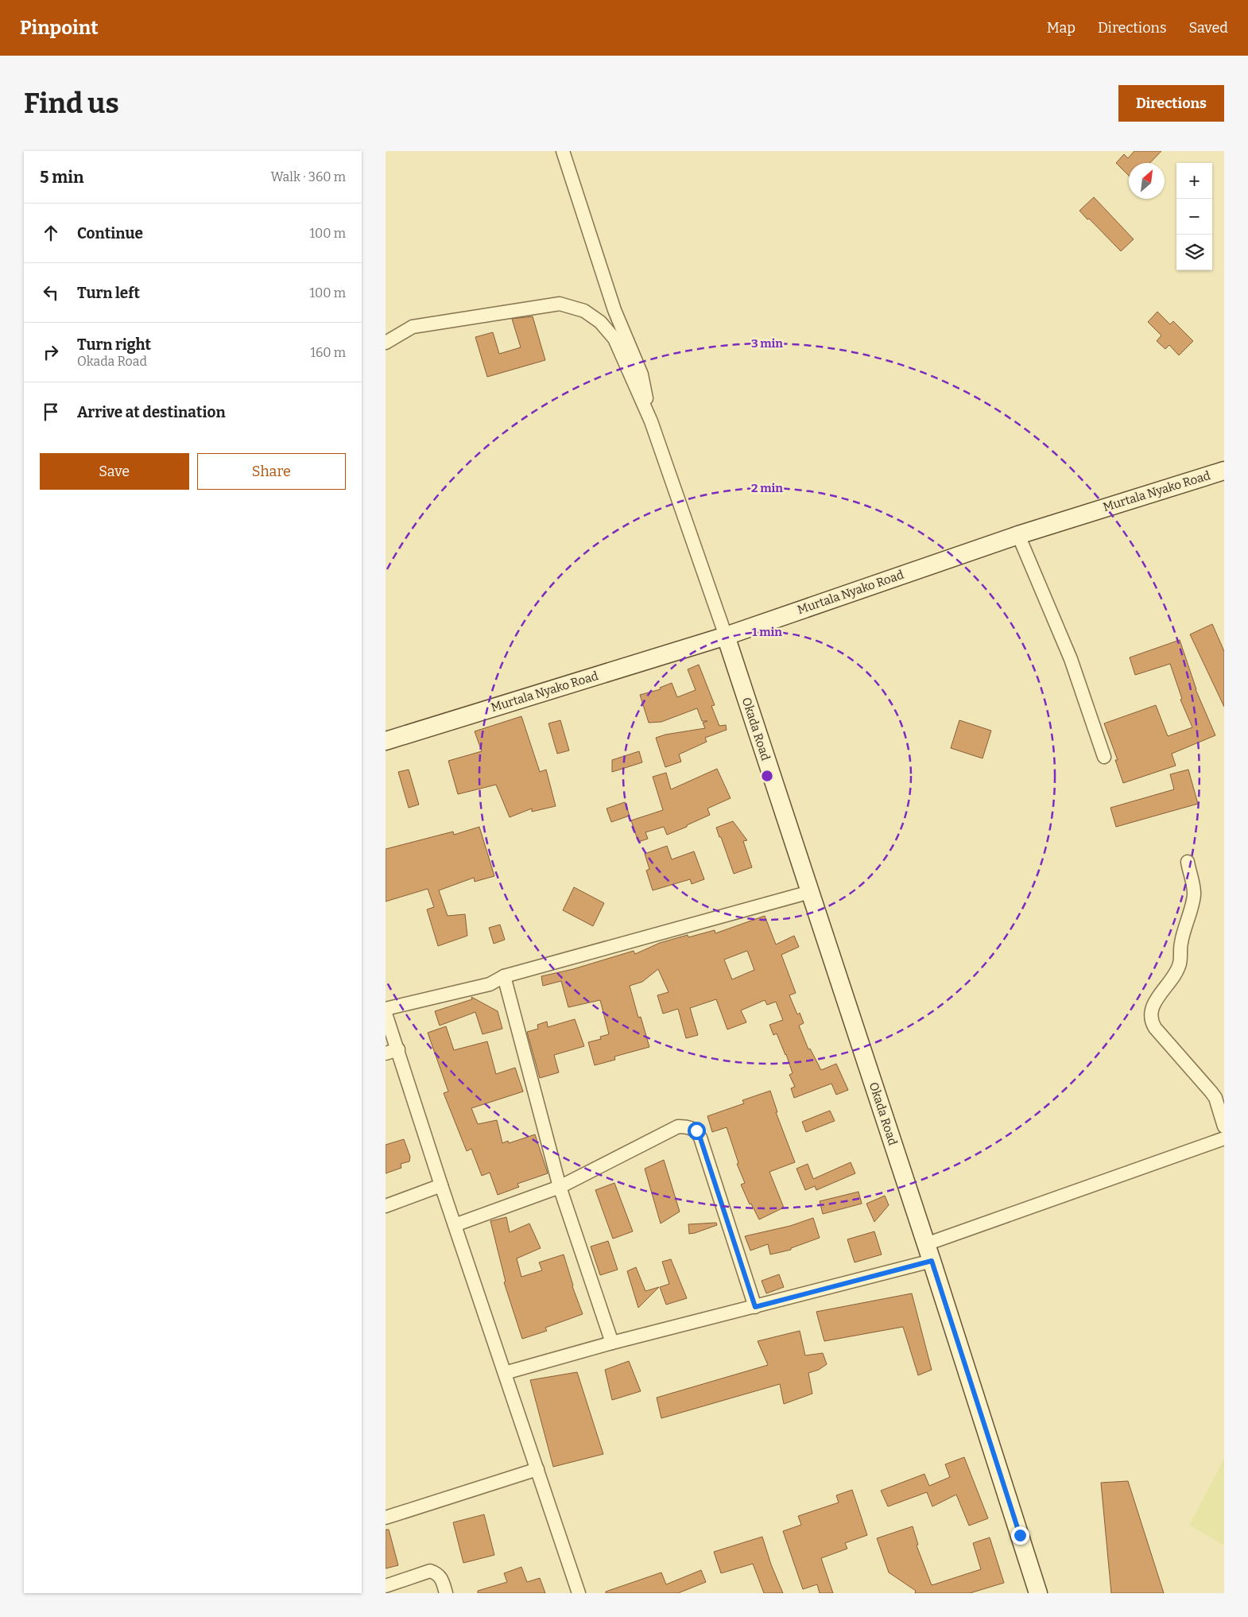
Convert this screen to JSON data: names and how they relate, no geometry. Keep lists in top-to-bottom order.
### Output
{
  "streets": {
    "street": ["Murtala Nyako Road", "Okada Road"]
  },
  "crossings": [
    ["Murtala Nyako Road", "Okada Road"]
  ],
  "north": "top right",
  "page": {
    "header": "Pinpoint",
    "nav": ["Map", "Directions", "Saved"],
    "buttons": [
      "Directions",
      ["Save", "Share"]
    ],
    "title": "Find us",
    "heading": ["5 min", "Walk · 360 m"],
    "map_buttons": ["+", "−"],
    "list": [
      ["Continue", "100 m"],
      ["Turn left", "100 m"],
      ["Turn right", "Okada Road", "160 m"],
      "Arrive at destination"
    ]
  },
  "rings": ["3 min", "2 min", "1 min"]
}
